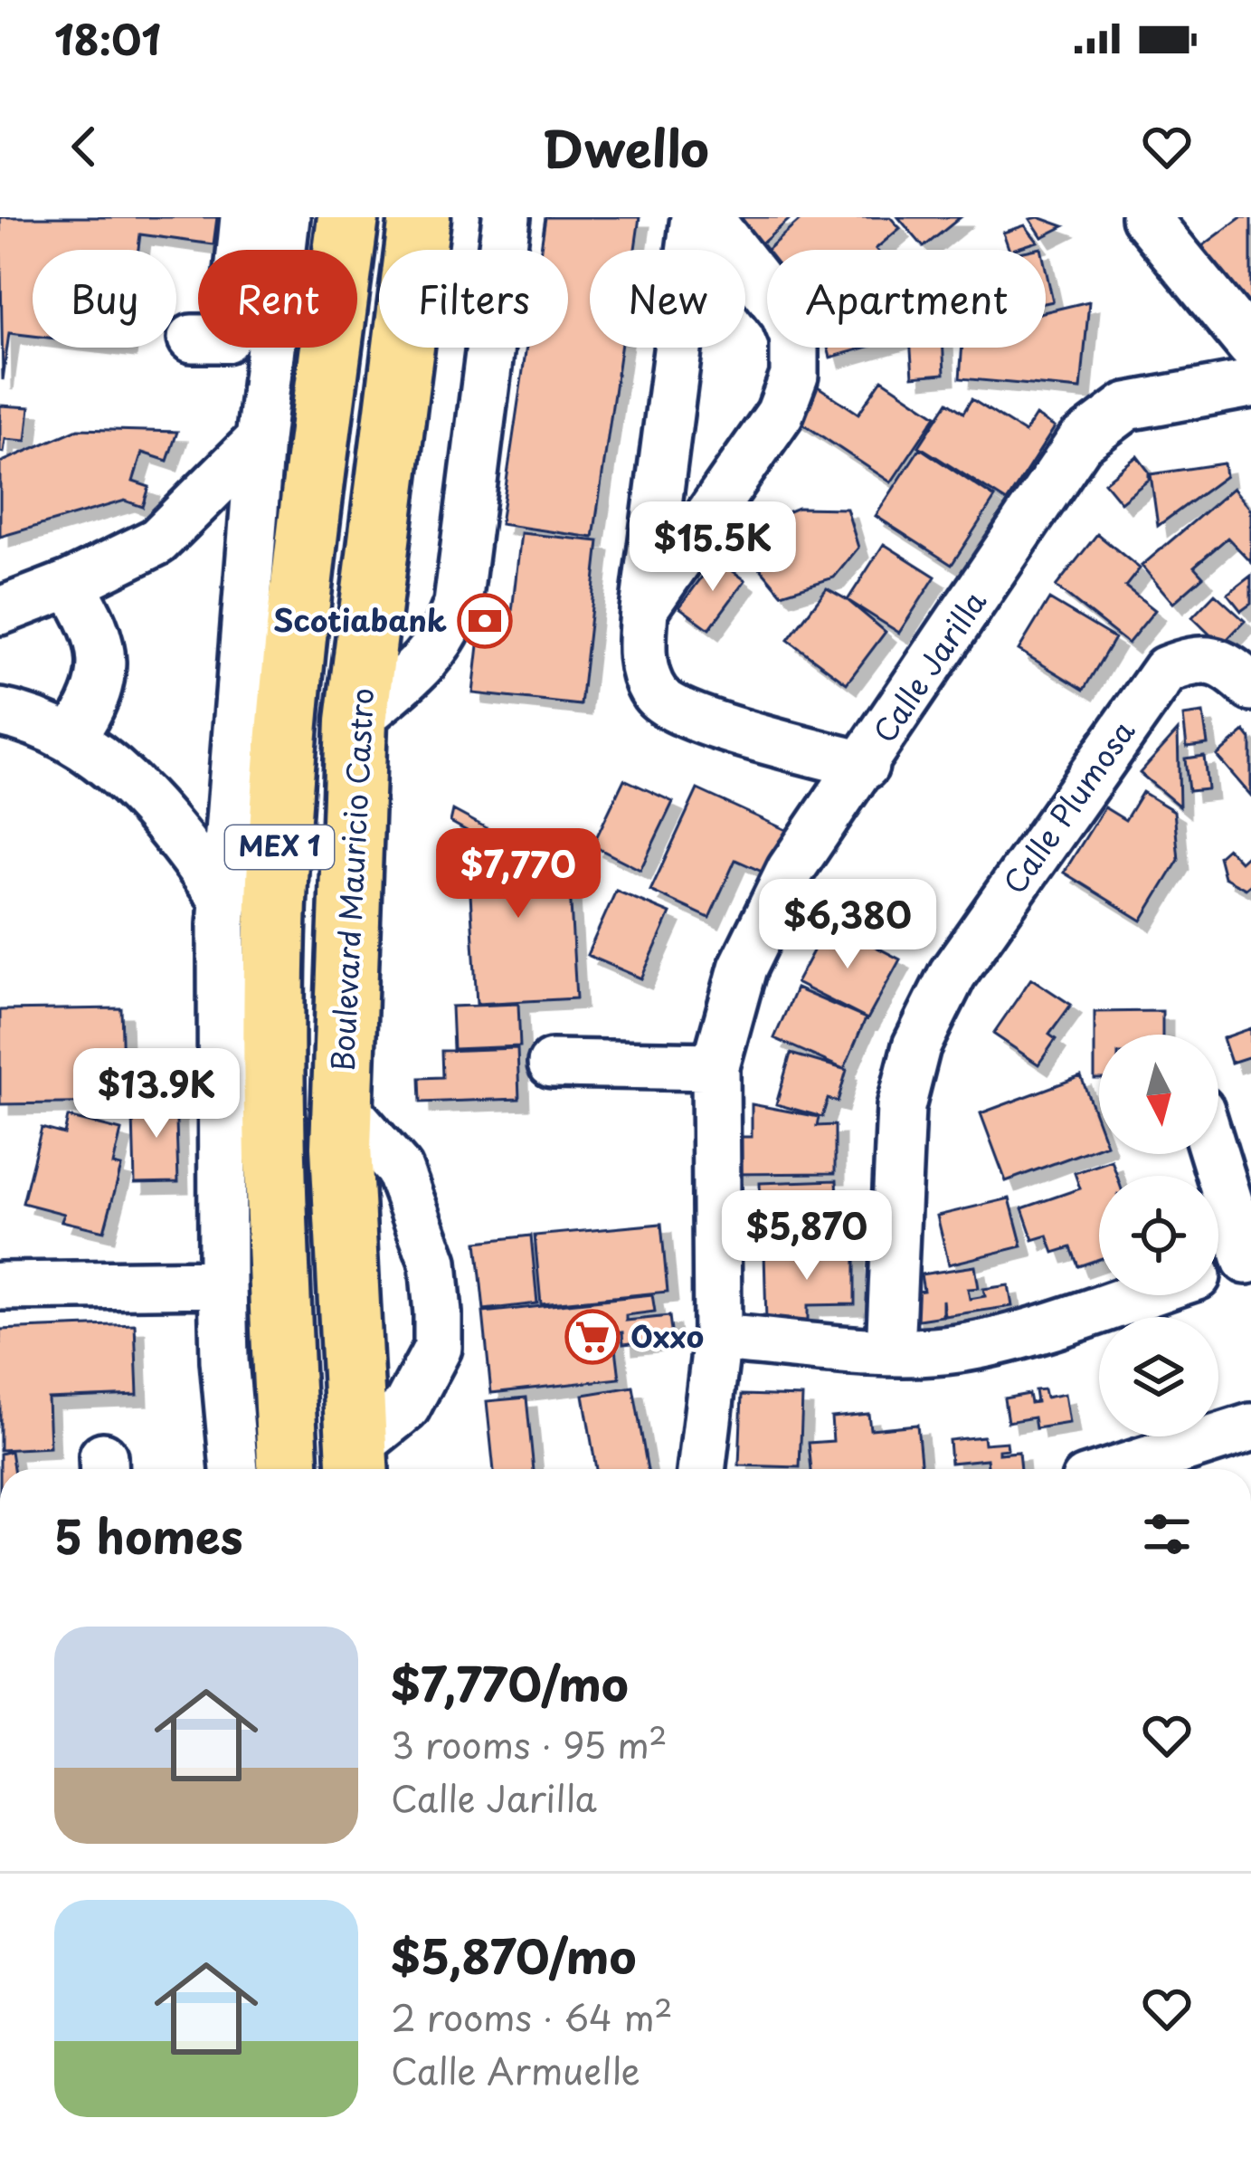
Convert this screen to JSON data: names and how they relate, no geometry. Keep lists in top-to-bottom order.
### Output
{
  "streets": {
    "main road": ["MEX 1", "Boulevard Mauricio Castro"],
    "street": ["Calle Jarilla", "Calle Plumosa"]
  },
  "places": {
    "bank": ["Scotiabank"],
    "supermarket": ["Oxxo"]
  },
  "north": "bottom",
  "page": {
    "status": "18:01",
    "header": "Dwello",
    "chip": [
      "Buy",
      "Rent",
      "Filters",
      "New",
      "Apartment"
    ],
    "price": [
      "$15.5K",
      "$7,770",
      "$6,380",
      "$13.9K",
      "$5,870"
    ],
    "heading": "5 homes",
    "list": [
      {
        "name": "$7,770/mo",
        "note": "3 rooms · 95 m² · Calle Jarilla"
      },
      {
        "name": "$5,870/mo",
        "note": "2 rooms · 64 m² · Calle Armuelle"
      }
    ]
  }
}
